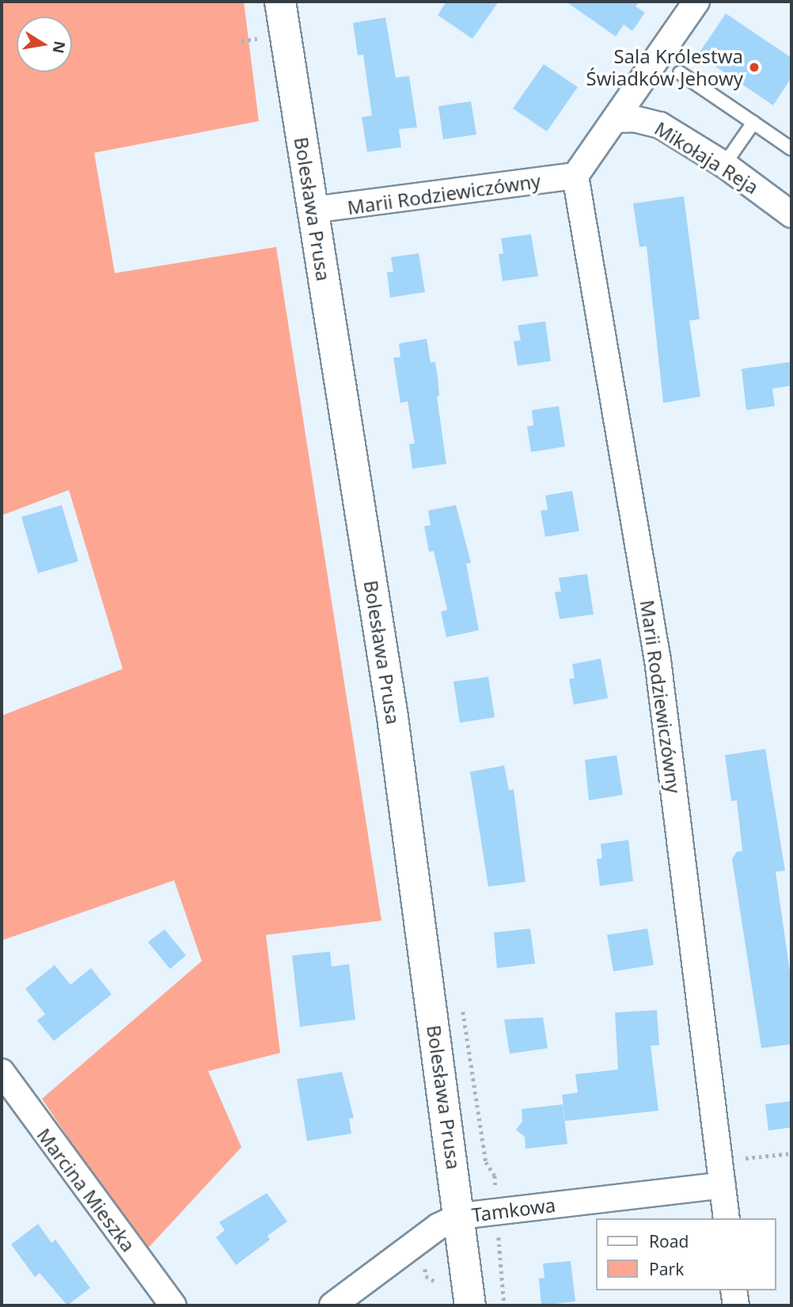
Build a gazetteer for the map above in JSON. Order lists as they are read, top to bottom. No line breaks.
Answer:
{"streets":{"street":["Mikołaja Reja","Marii Rodziewiczówny","Bolesława Prusa","Marcina Mieszka","Tamkowa"]},"crossings":[["Marii Rodziewiczówny","Bolesława Prusa"],["Marii Rodziewiczówny","Tamkowa"],["Bolesława Prusa","Tamkowa"]],"places":["Sala Królestwa Świadków Jehowy"],"legend":["Road","Park"],"north":"right"}
